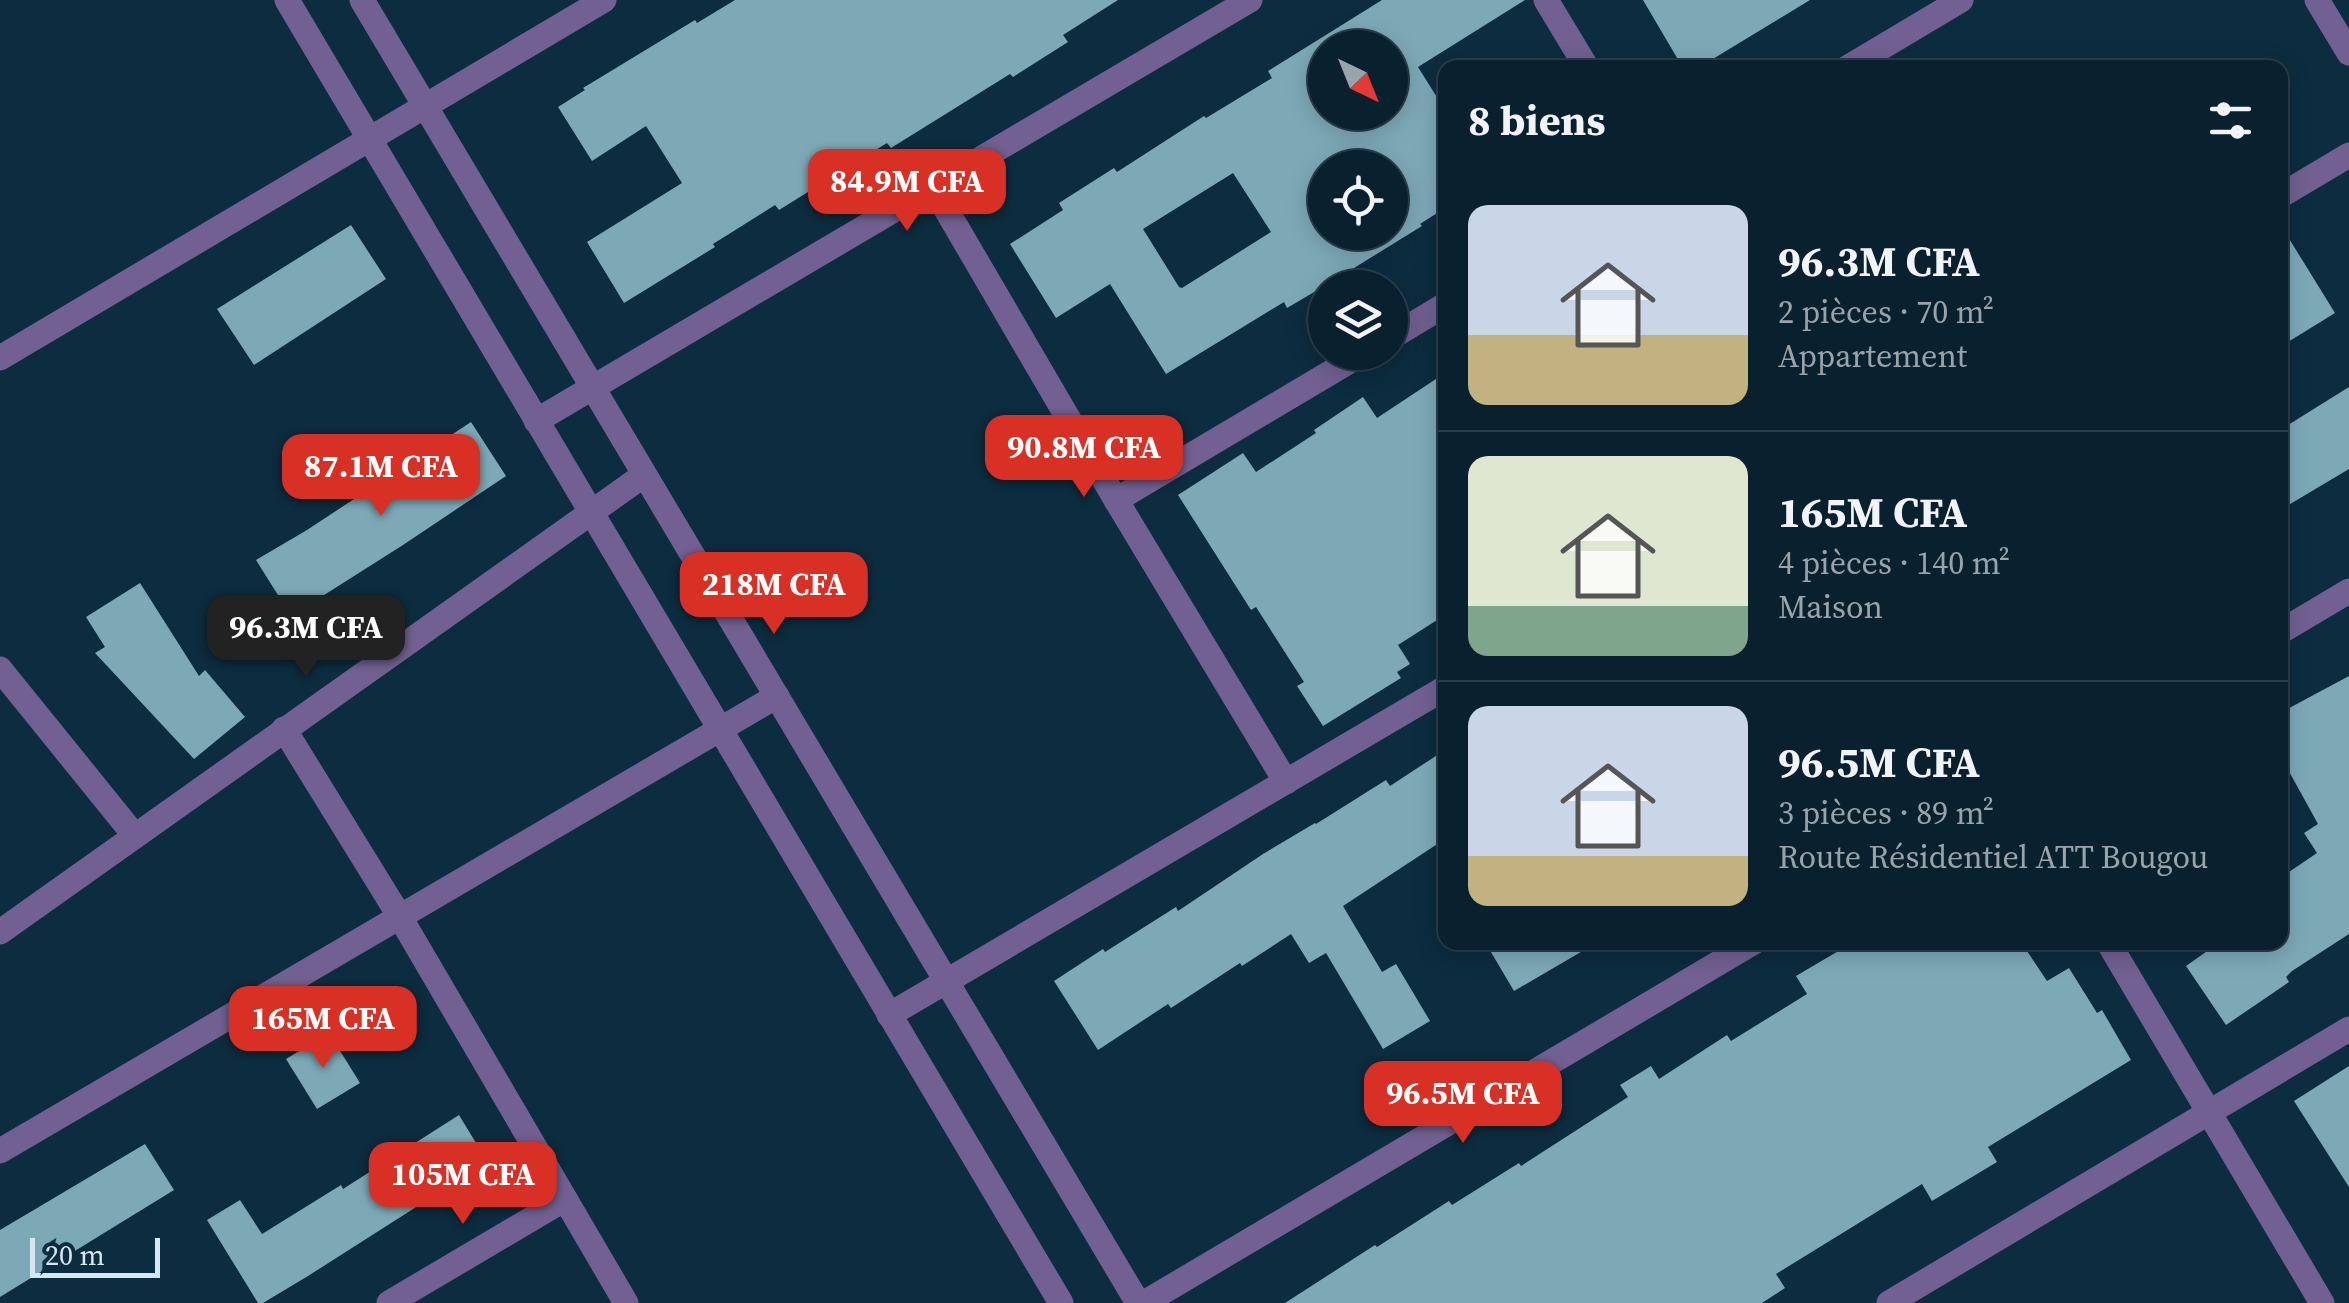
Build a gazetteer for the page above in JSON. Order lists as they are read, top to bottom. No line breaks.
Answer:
{"scale_bar":"20 m","north":"bottom right","page":{"heading":"8 biens","price":["84.9M CFA","90.8M CFA","87.1M CFA","218M CFA","96.3M CFA","165M CFA","96.5M CFA","105M CFA"],"list":[{"name":"96.3M CFA","note":"2 pièces · 70 m² · Appartement"},{"name":"165M CFA","note":"4 pièces · 140 m² · Maison"},{"name":"96.5M CFA","note":"3 pièces · 89 m² · Route Résidentiel ATT Bougou"}],"scale":"20 m"}}
